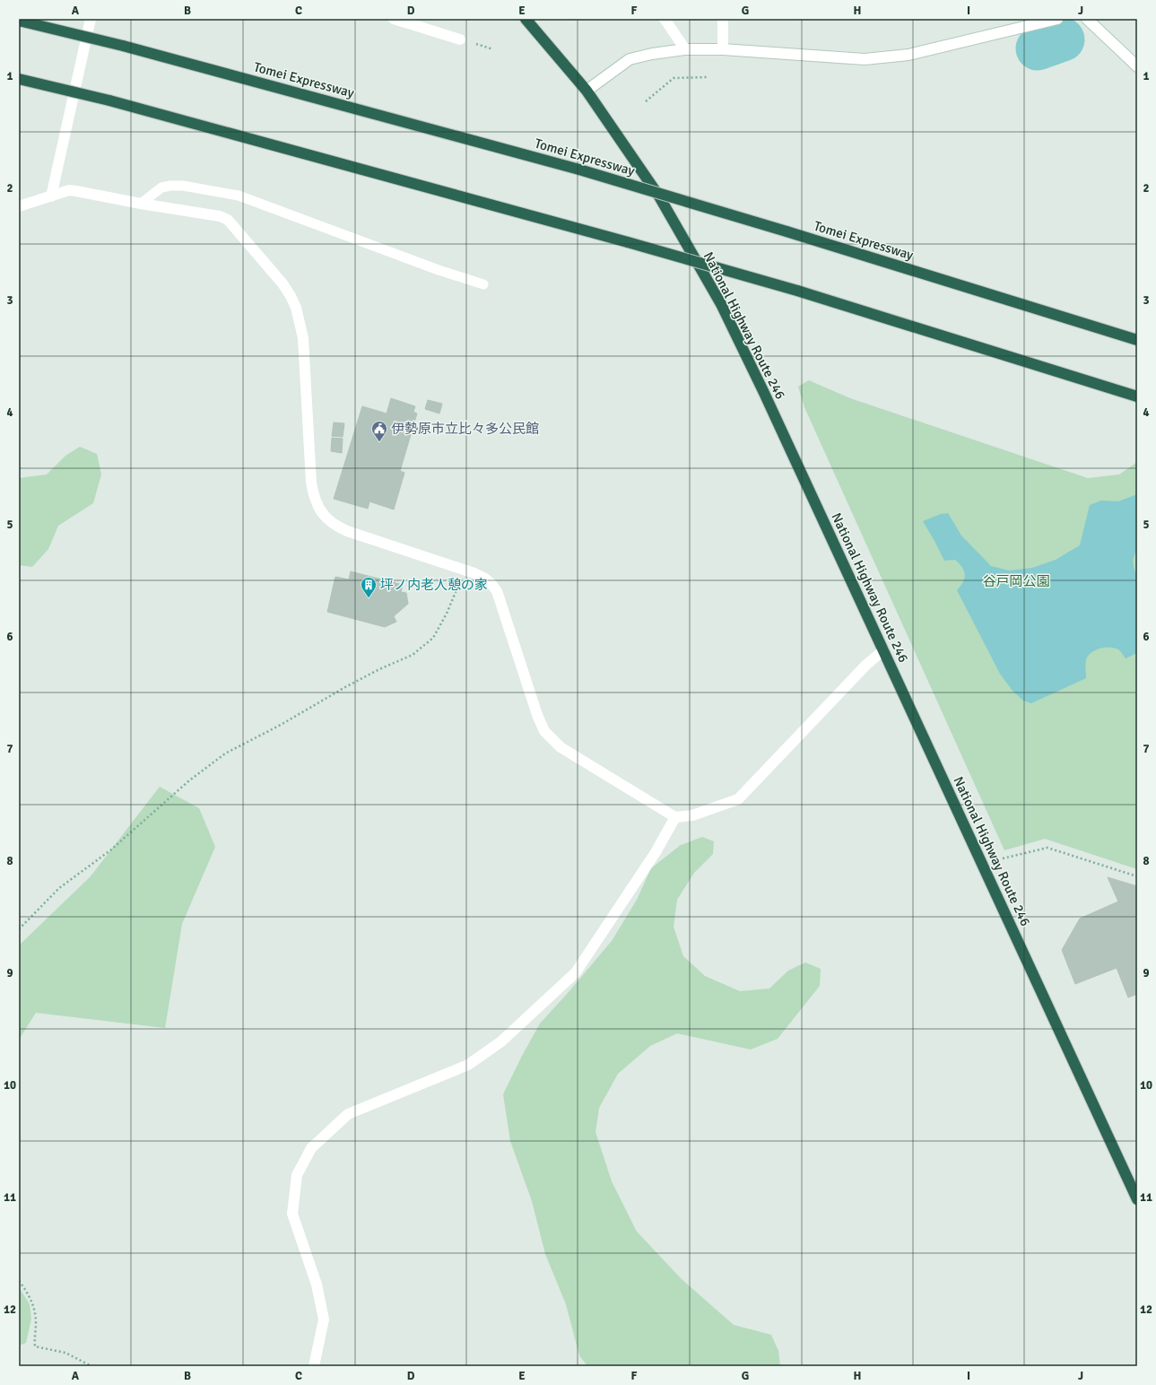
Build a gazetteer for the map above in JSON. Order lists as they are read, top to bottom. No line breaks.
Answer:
{"streets":{"highway":["Tomei Expressway","National Highway Route 246"]},"parks":["谷戸岡公園"],"places":{"public building":["伊勢原市立比々多公民館"],"building":["坪ノ内老人憩の家"]},"grid":{"columns":["A","B","C","D","E","F","G","H","I","J"],"rows":["1","2","3","4","5","6","7","8","9","10","11","12"]}}
